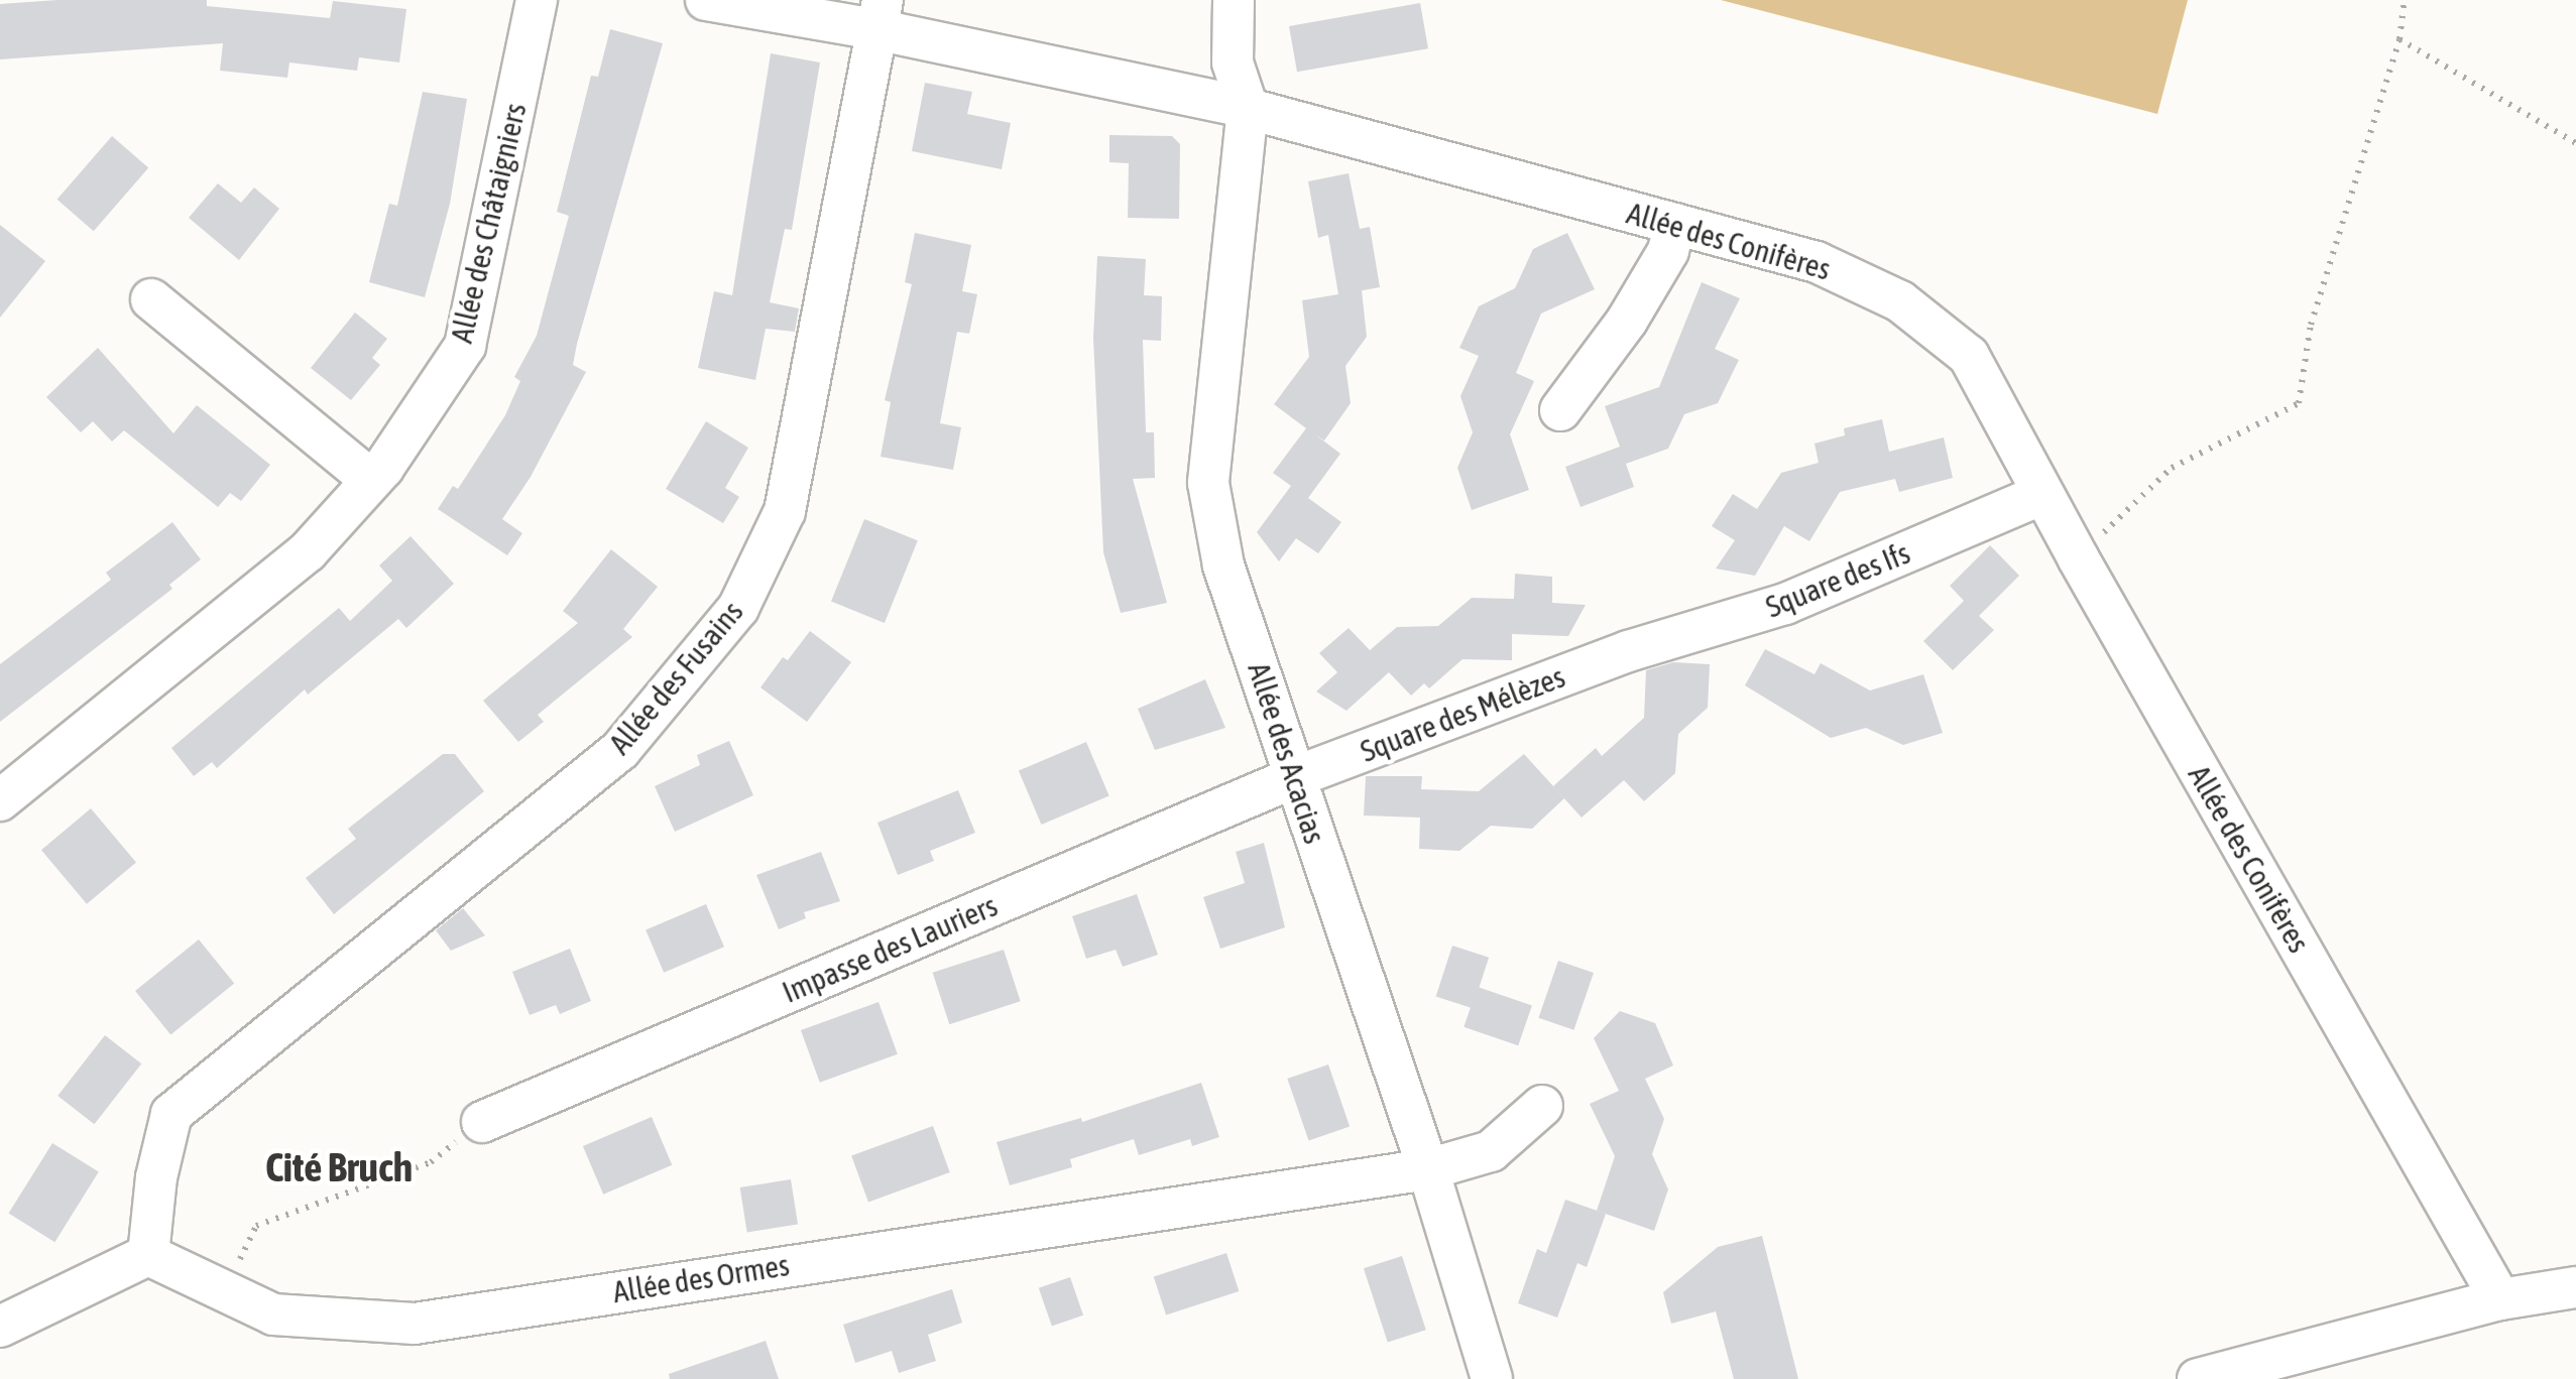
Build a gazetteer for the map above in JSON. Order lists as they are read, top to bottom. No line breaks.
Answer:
{"streets":{"street":["Allée des Châtaigniers","Allée des Conifères","Square des Ifs","Allée des Fusains","Square des Mélèzes","Allée des Acacias","Impasse des Lauriers","Allée des Ormes"]},"crossings":[["Allée des Conifères","Square des Ifs"],["Allée des Conifères","Allée des Fusains"],["Allée des Conifères","Allée des Acacias"],["Square des Ifs","Square des Mélèzes"],["Allée des Fusains","Allée des Ormes"],["Square des Mélèzes","Allée des Acacias"],["Square des Mélèzes","Impasse des Lauriers"],["Allée des Acacias","Impasse des Lauriers"],["Allée des Acacias","Allée des Ormes"]],"districts":["Cité Bruch"]}
